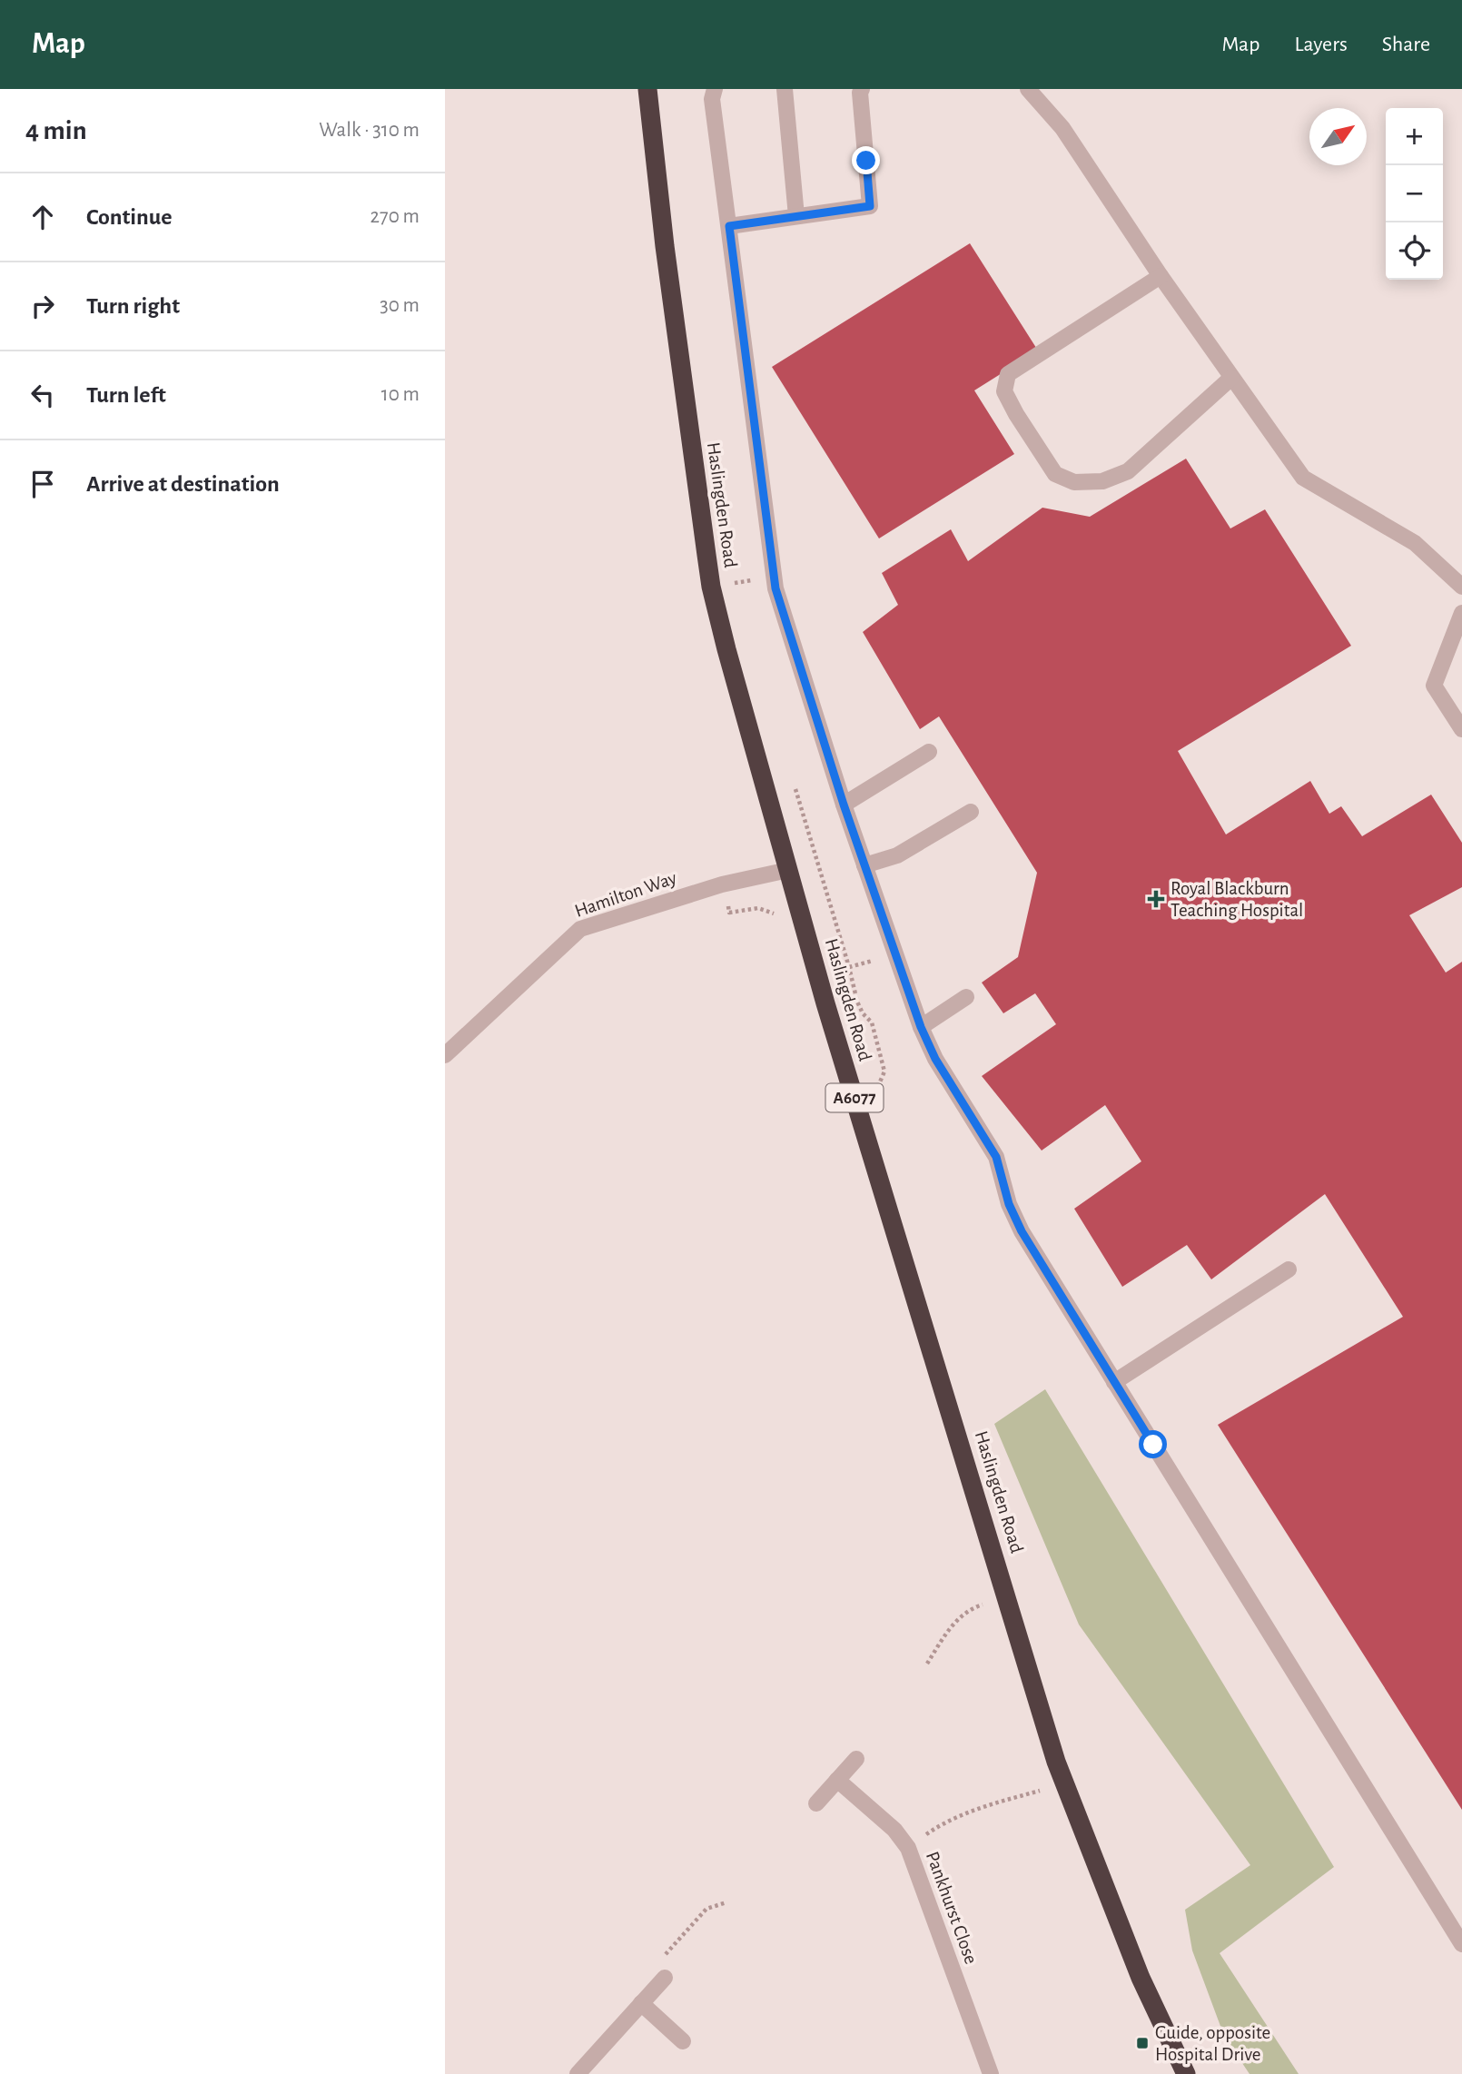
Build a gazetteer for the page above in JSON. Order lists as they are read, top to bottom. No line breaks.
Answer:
{"streets":{"highway":["Haslingden Road","A6077"],"street":["Hamilton Way","Pankhurst Close"]},"crossings":[["Haslingden Road","Hamilton Way"]],"places":{"health":["Royal Blackburn Teaching Hospital"],"transit":["Guide, opposite Hospital Drive"]},"north":"top right","page":{"header":"Map","nav":["Map","Layers","Share"],"heading":["4 min","Walk · 310 m"],"map_buttons":["+","−"],"list":[["Continue","270 m"],["Turn right","30 m"],["Turn left","10 m"],"Arrive at destination"]}}
